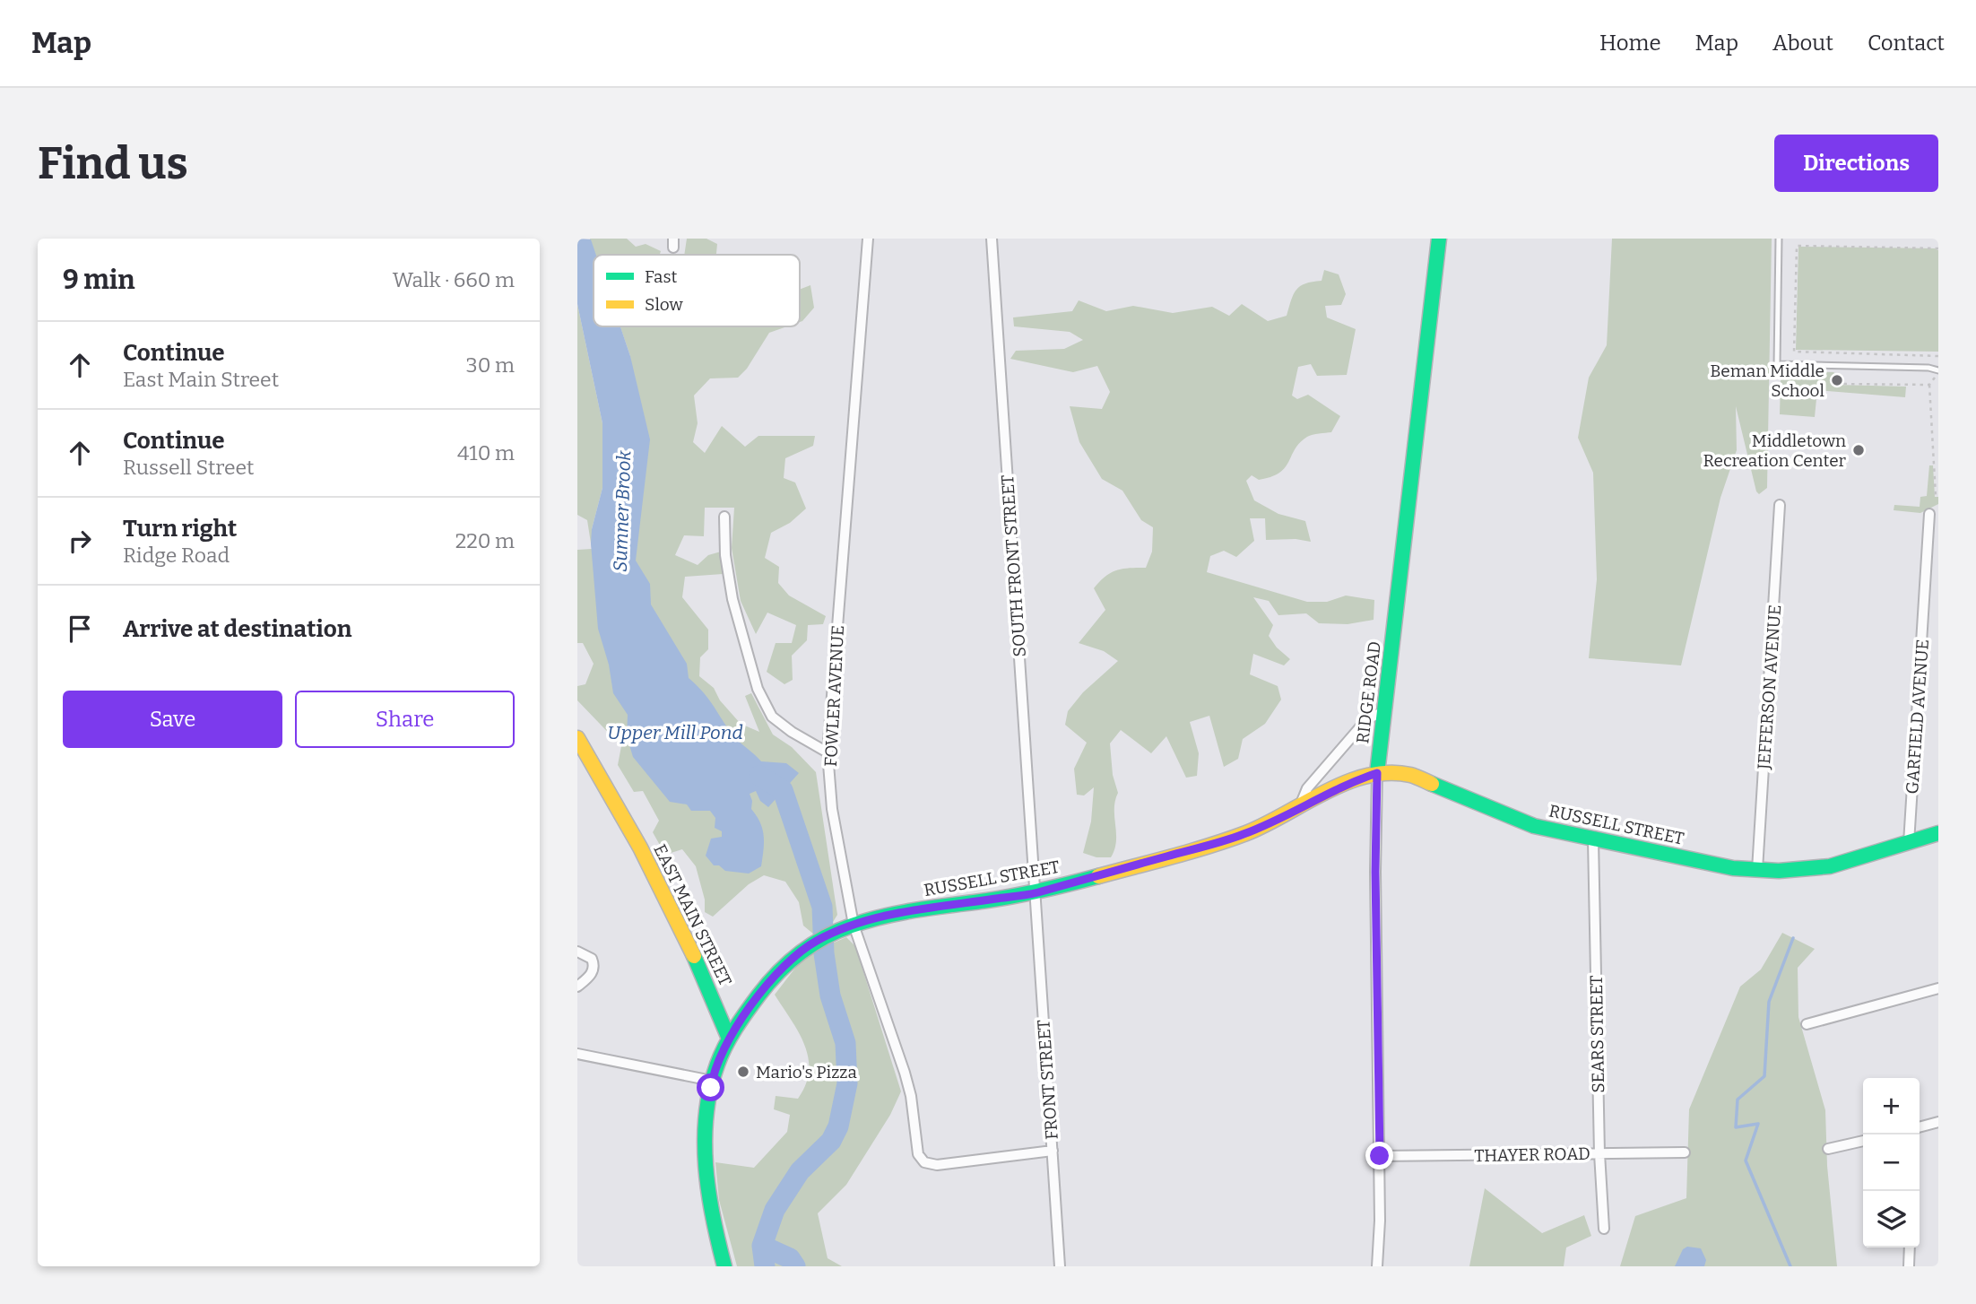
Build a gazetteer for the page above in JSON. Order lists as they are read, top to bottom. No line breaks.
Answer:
{"streets":{"main road":["RIDGE ROAD","RUSSELL STREET","EAST MAIN STREET"],"street":["SOUTH FRONT STREET","JEFFERSON AVENUE","FOWLER AVENUE","GARFIELD AVENUE","SEARS STREET","FRONT STREET","THAYER ROAD"]},"crossings":[["SOUTH FRONT STREET","RUSSELL STREET"],["SOUTH FRONT STREET","FRONT STREET"],["JEFFERSON AVENUE","RUSSELL STREET"],["RIDGE ROAD","RUSSELL STREET"],["RIDGE ROAD","THAYER ROAD"],["FOWLER AVENUE","RUSSELL STREET"],["FOWLER AVENUE","FRONT STREET"],["GARFIELD AVENUE","RUSSELL STREET"],["RUSSELL STREET","EAST MAIN STREET"],["RUSSELL STREET","SEARS STREET"],["RUSSELL STREET","FRONT STREET"],["SEARS STREET","THAYER ROAD"]],"water":["Sumner Brook","Upper Mill Pond"],"places":["Beman Middle School","Middletown Recreation Center","Mario's Pizza"],"legend":["Fast","Slow"],"page":{"header":"Map","nav":["Home","Map","About","Contact"],"buttons":["Directions",["Save","Share"]],"title":"Find us","heading":["9 min","Walk · 660 m"],"list":[["Continue","East Main Street","30 m"],["Continue","Russell Street","410 m"],["Turn right","Ridge Road","220 m"],"Arrive at destination"],"map_buttons":["+","−"]}}
